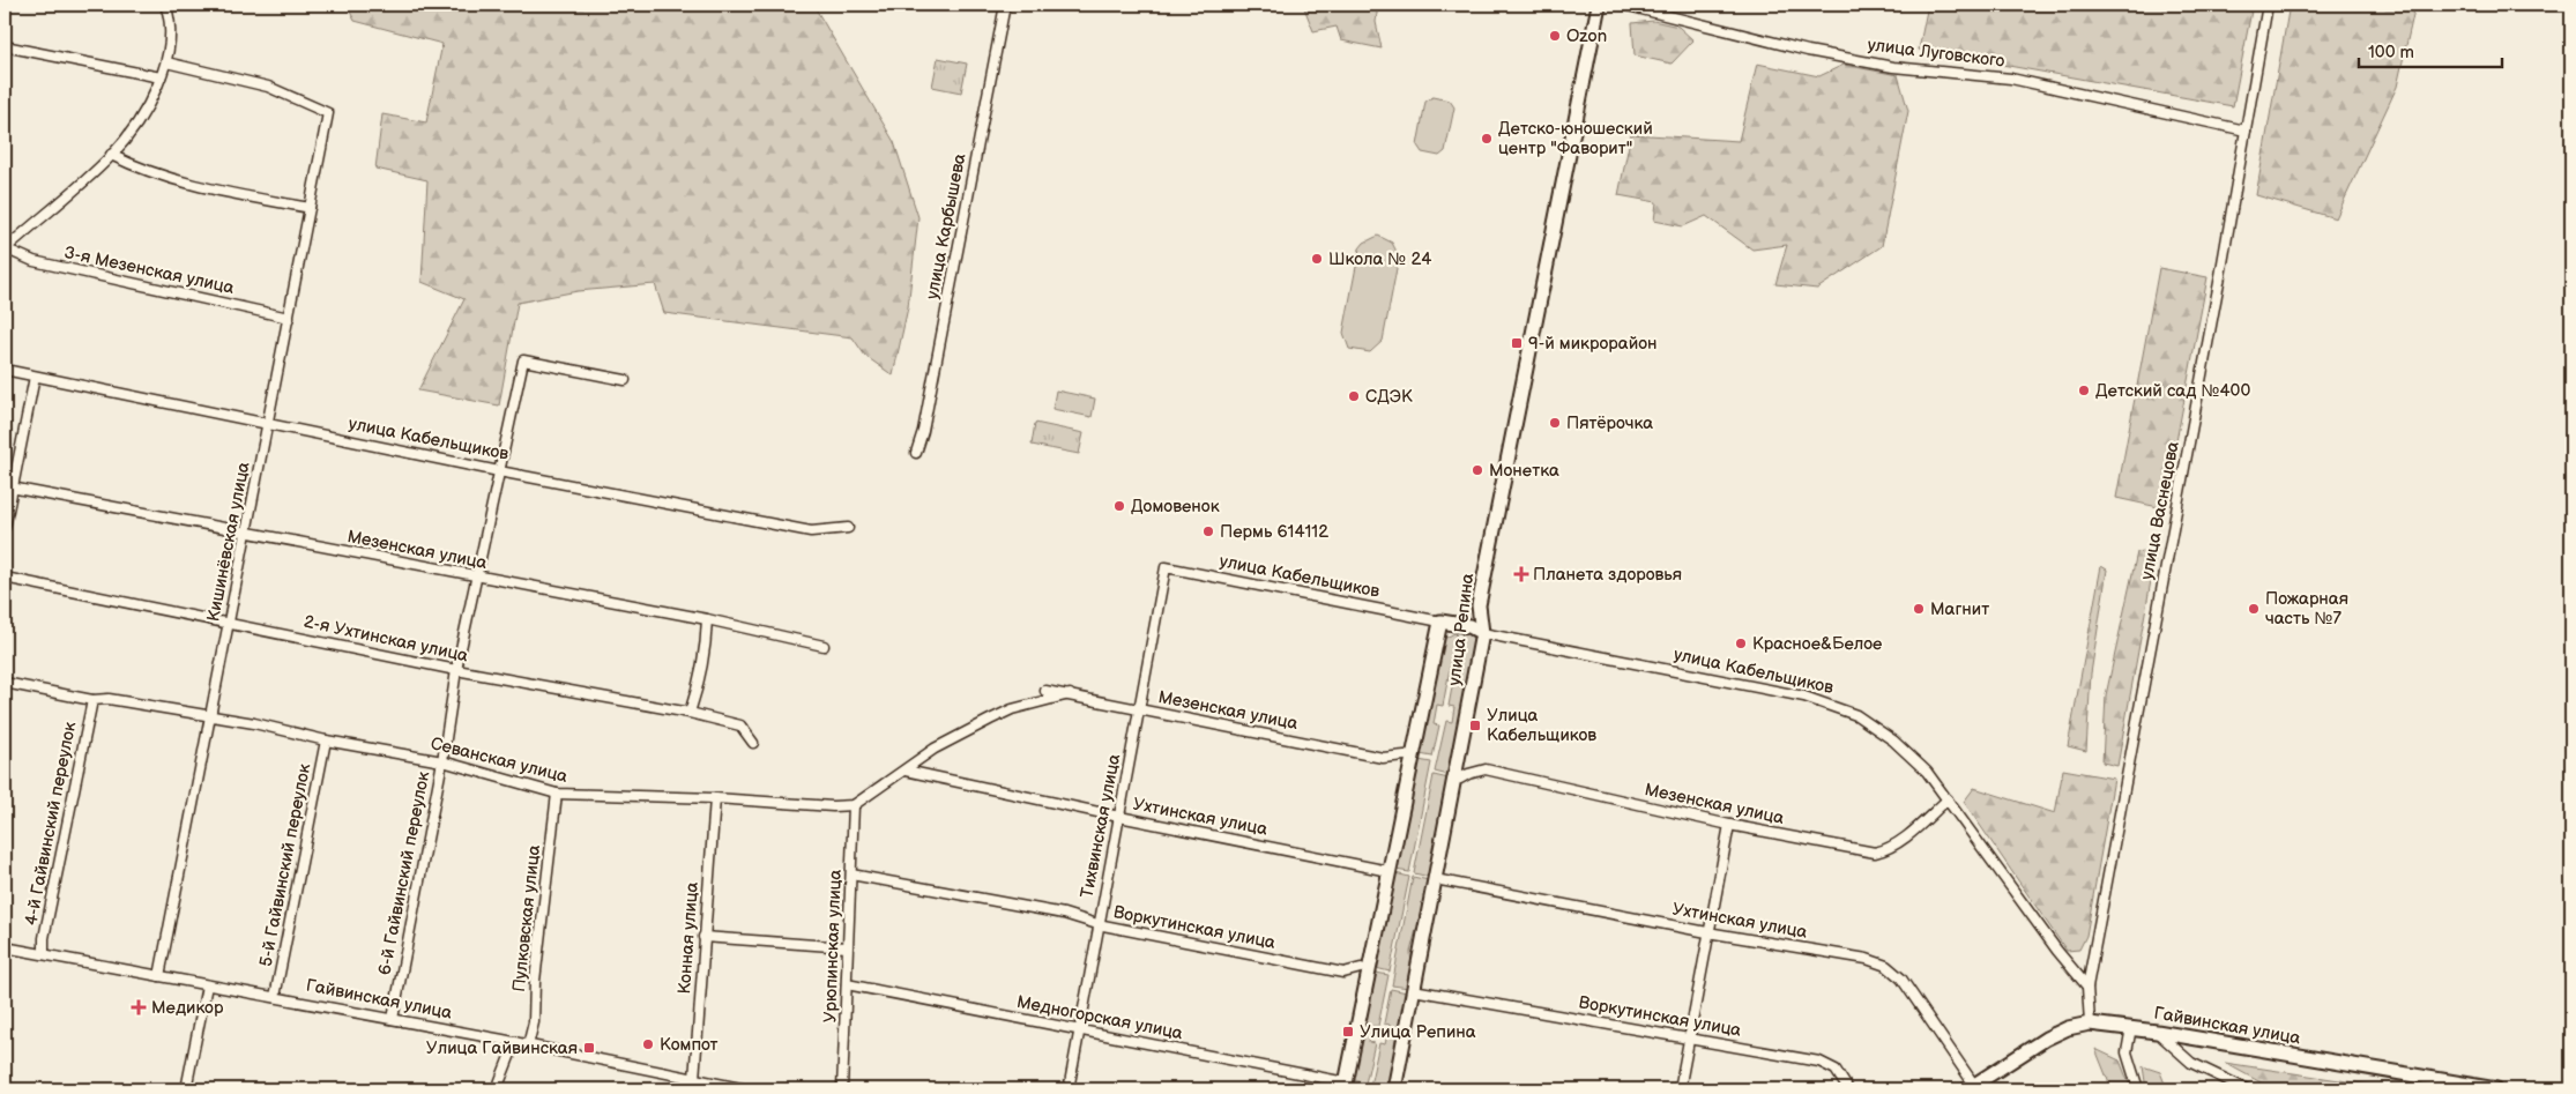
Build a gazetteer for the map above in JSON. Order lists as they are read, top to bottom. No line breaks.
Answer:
{"streets":{"street":["улица Луговского","улица Карбышева","3-я Мезенская улица","улица Кабельщиков","улица Васнецова","Кишинёвская улица","Мезенская улица","улица Репина","2-я Ухтинская улица","Севанская улица","Ухтинская улица","4-й Гайвинский переулок","Тихвинская улица","5-й Гайвинский переулок","6-й Гайвинский переулок","Пулковская улица","Воркутинская улица","Конная улица","Урюпинская улица","Гайвинская улица","Медногорская улица"]},"crossings":[["улица Луговского","улица Васнецова"],["3-я Мезенская улица","Кишинёвская улица"],["улица Кабельщиков","улица Васнецова"],["улица Кабельщиков","Кишинёвская улица"],["улица Кабельщиков","Мезенская улица"],["улица Кабельщиков","улица Репина"],["улица Кабельщиков","Тихвинская улица"],["улица Кабельщиков","6-й Гайвинский переулок"],["улица Васнецова","Гайвинская улица"],["Кишинёвская улица","Мезенская улица"],["Кишинёвская улица","2-я Ухтинская улица"],["Кишинёвская улица","Севанская улица"],["Кишинёвская улица","Гайвинская улица"],["Мезенская улица","Тихвинская улица"],["Мезенская улица","6-й Гайвинский переулок"],["улица Репина","Ухтинская улица"],["улица Репина","Медногорская улица"],["2-я Ухтинская улица","6-й Гайвинский переулок"],["Севанская улица","4-й Гайвинский переулок"],["Севанская улица","5-й Гайвинский переулок"],["Севанская улица","6-й Гайвинский переулок"],["Севанская улица","Пулковская улица"],["Севанская улица","Конная улица"],["Севанская улица","Урюпинская улица"],["Ухтинская улица","Тихвинская улица"],["Ухтинская улица","Гайвинская улица"],["4-й Гайвинский переулок","Гайвинская улица"],["Тихвинская улица","Воркутинская улица"],["Тихвинская улица","Медногорская улица"],["5-й Гайвинский переулок","Гайвинская улица"],["6-й Гайвинский переулок","Гайвинская улица"],["Пулковская улица","Гайвинская улица"],["Воркутинская улица","Урюпинская улица"],["Конная улица","Гайвинская улица"],["Урюпинская улица","Медногорская улица"]],"places":{"other":["Ozon","Детско-юношеский центр \"Фаворит\"","Школа № 24","Детский сад №400","СДЭК","Пятёрочка","Монетка","Домовенок","Пермь 614112","Магнит","Пожарная часть №7","Красное&Белое","Компот"],"transit":["9-й микрорайон","Улица Кабельщиков","Улица Репина","Улица Гайвинская"],"health":["Планета здоровья","Медикор"]},"scale_bar":"100 m"}
